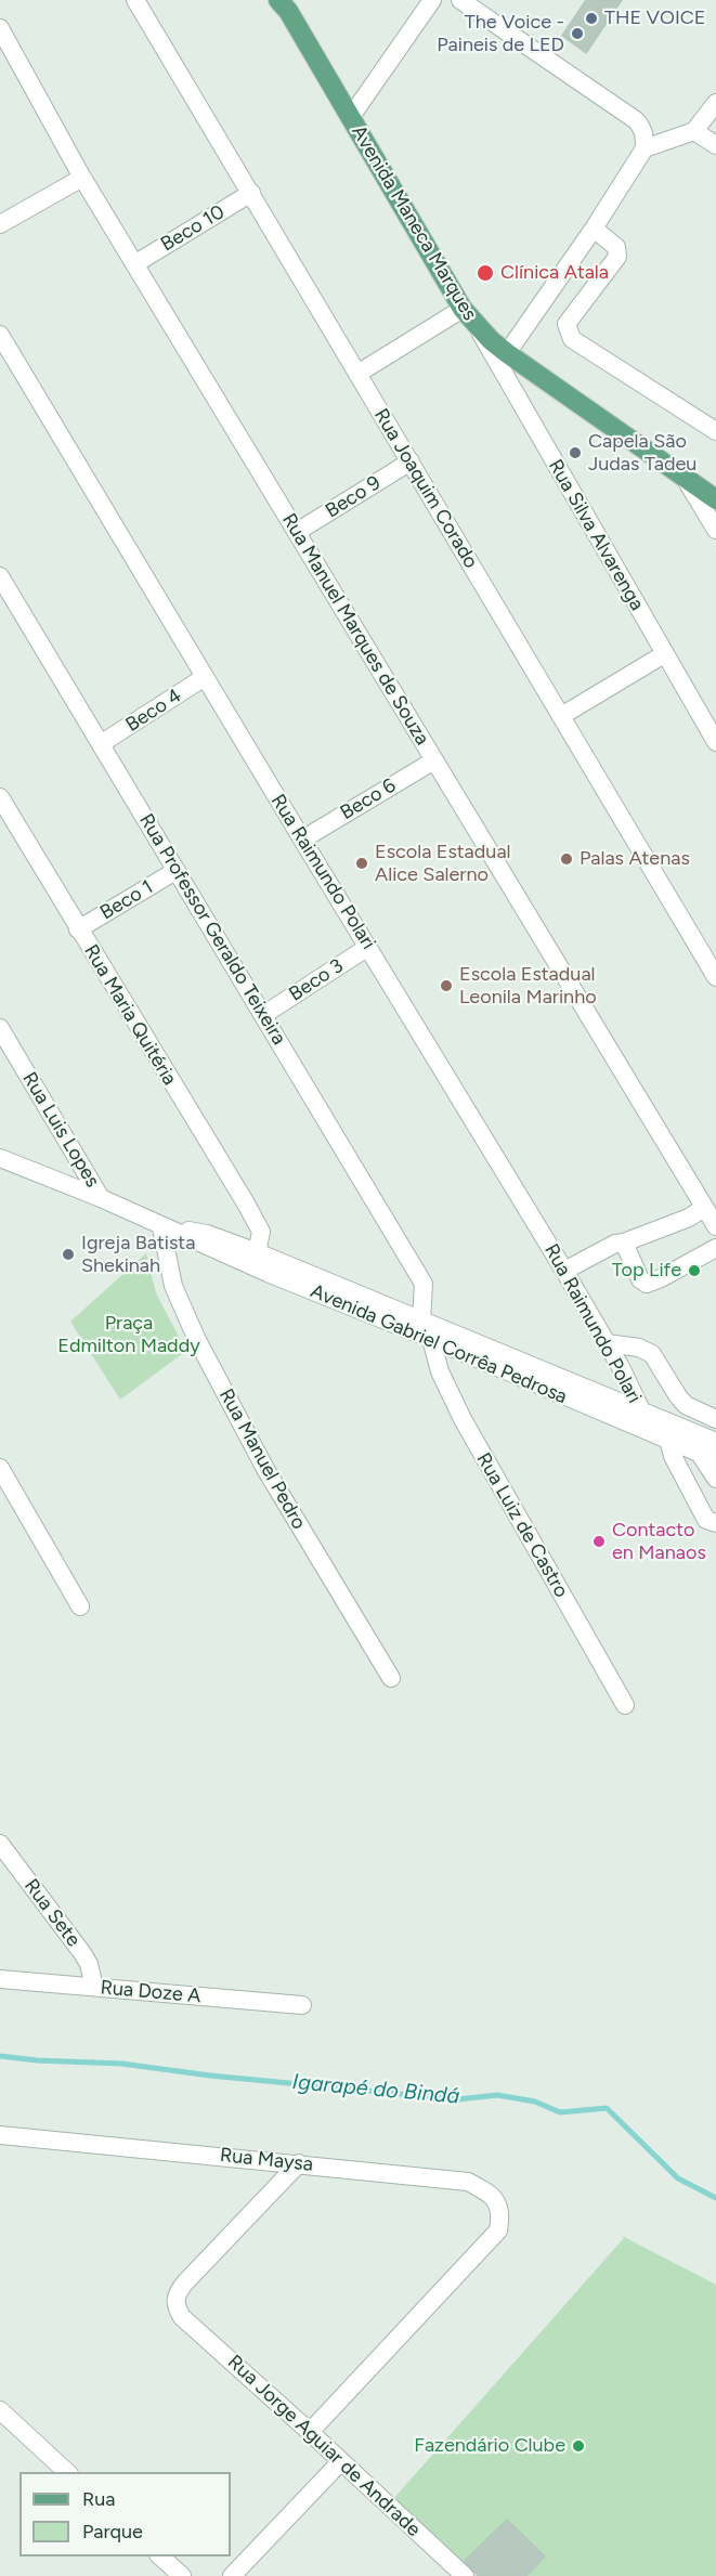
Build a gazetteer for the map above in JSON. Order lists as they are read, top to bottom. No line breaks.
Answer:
{"streets":{"main road":["Avenida Maneca Marques"],"street":["Beco 10","Rua Joaquim Corado","Beco 9","Rua Silva Alvarenga","Rua Manuel Marques de Souza","Beco 4","Beco 6","Rua Raimundo Polari","Beco 1","Rua Professor Geraldo Teixeira","Beco 3","Rua Maria Quitéria","Rua Luis Lopes","Avenida Gabriel Corrêa Pedrosa","Rua Manuel Pedro","Rua Luiz de Castro","Rua Sete","Rua Doze A","Rua Maysa","Rua Jorge Aguiar de Andrade"]},"crossings":[["Avenida Maneca Marques","Rua Silva Alvarenga"],["Beco 10","Rua Joaquim Corado"],["Beco 10","Rua Manuel Marques de Souza"],["Rua Joaquim Corado","Beco 9"],["Beco 9","Rua Manuel Marques de Souza"],["Rua Manuel Marques de Souza","Beco 6"],["Beco 4","Rua Raimundo Polari"],["Beco 4","Rua Professor Geraldo Teixeira"],["Beco 6","Rua Raimundo Polari"],["Rua Raimundo Polari","Beco 3"],["Rua Raimundo Polari","Avenida Gabriel Corrêa Pedrosa"],["Beco 1","Rua Professor Geraldo Teixeira"],["Beco 1","Rua Maria Quitéria"],["Rua Professor Geraldo Teixeira","Beco 3"],["Rua Professor Geraldo Teixeira","Avenida Gabriel Corrêa Pedrosa"],["Rua Maria Quitéria","Avenida Gabriel Corrêa Pedrosa"],["Rua Luis Lopes","Avenida Gabriel Corrêa Pedrosa"],["Avenida Gabriel Corrêa Pedrosa","Rua Manuel Pedro"],["Avenida Gabriel Corrêa Pedrosa","Rua Luiz de Castro"],["Rua Sete","Rua Doze A"],["Rua Maysa","Rua Jorge Aguiar de Andrade"]],"water":["Igarapé do Bindá"],"parks":["Praça Edmilton Maddy"],"places":["THE VOICE","The Voice - Paineis de LED","Clínica Atala","Capela São Judas Tadeu","Palas Atenas","Escola Estadual Alice Salerno","Escola Estadual Leonila Marinho","Igreja Batista Shekinah","Top Life","Contacto en Manaos","Fazendário Clube"],"legend":["Rua","Parque"]}
